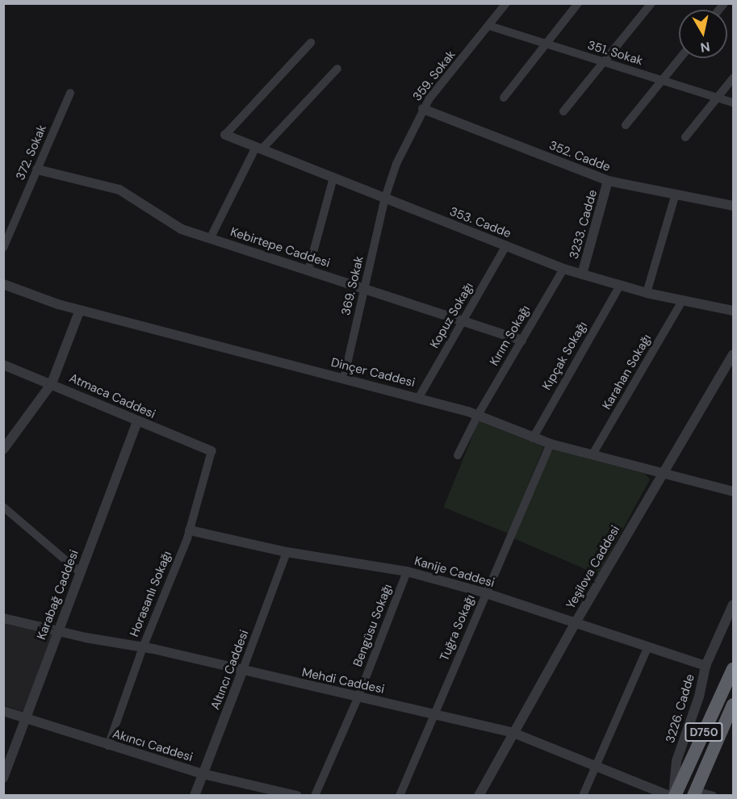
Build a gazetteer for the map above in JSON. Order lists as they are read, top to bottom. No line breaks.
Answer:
{"streets":{"highway":["D750"],"street":["351. Sokak","359. Sokak","372. Sokak","352. Cadde","353. Cadde","3233. Cadde","Kebirtepe Caddesi","369. Sokak","Kopuz Sokağı","Kırım Sokağı","Kıpçak Sokağı","Karahan Sokağı","Dinçer Caddesi","Atmaca Caddesi","Yeşilova Caddesi","Kanije Caddesi","Horasanlı Sokağı","Karabağ Caddesi","Bengüsu Sokağı","Tuğra Sokağı","Altıncı Caddesi","Mehdi Caddesi","3226. Cadde","Akıncı Caddesi"]},"crossings":[["351. Sokak","359. Sokak"],["359. Sokak","352. Cadde"],["359. Sokak","353. Cadde"],["359. Sokak","369. Sokak"],["372. Sokak","Kebirtepe Caddesi"],["352. Cadde","3233. Cadde"],["353. Cadde","3233. Cadde"],["353. Cadde","369. Sokak"],["353. Cadde","Kopuz Sokağı"],["353. Cadde","Kırım Sokağı"],["353. Cadde","Kıpçak Sokağı"],["353. Cadde","Karahan Sokağı"],["Kebirtepe Caddesi","369. Sokak"],["Kebirtepe Caddesi","Kopuz Sokağı"],["Kebirtepe Caddesi","Kırım Sokağı"],["369. Sokak","Dinçer Caddesi"],["Kopuz Sokağı","Dinçer Caddesi"],["Kırım Sokağı","Dinçer Caddesi"],["Kıpçak Sokağı","Dinçer Caddesi"],["Karahan Sokağı","Dinçer Caddesi"],["Dinçer Caddesi","Yeşilova Caddesi"],["Dinçer Caddesi","Tuğra Sokağı"],["Atmaca Caddesi","Horasanlı Sokağı"],["Atmaca Caddesi","Karabağ Caddesi"],["Yeşilova Caddesi","Kanije Caddesi"],["Yeşilova Caddesi","Mehdi Caddesi"],["Kanije Caddesi","Horasanlı Sokağı"],["Kanije Caddesi","Bengüsu Sokağı"],["Kanije Caddesi","Tuğra Sokağı"],["Kanije Caddesi","Altıncı Caddesi"],["Kanije Caddesi","3226. Cadde"],["Horasanlı Sokağı","Mehdi Caddesi"],["Horasanlı Sokağı","Akıncı Caddesi"],["Karabağ Caddesi","Mehdi Caddesi"],["Karabağ Caddesi","Akıncı Caddesi"],["Bengüsu Sokağı","Mehdi Caddesi"],["Tuğra Sokağı","Mehdi Caddesi"],["Altıncı Caddesi","Mehdi Caddesi"],["Altıncı Caddesi","Akıncı Caddesi"],["3226. Cadde","D750"]],"north":"bottom"}
